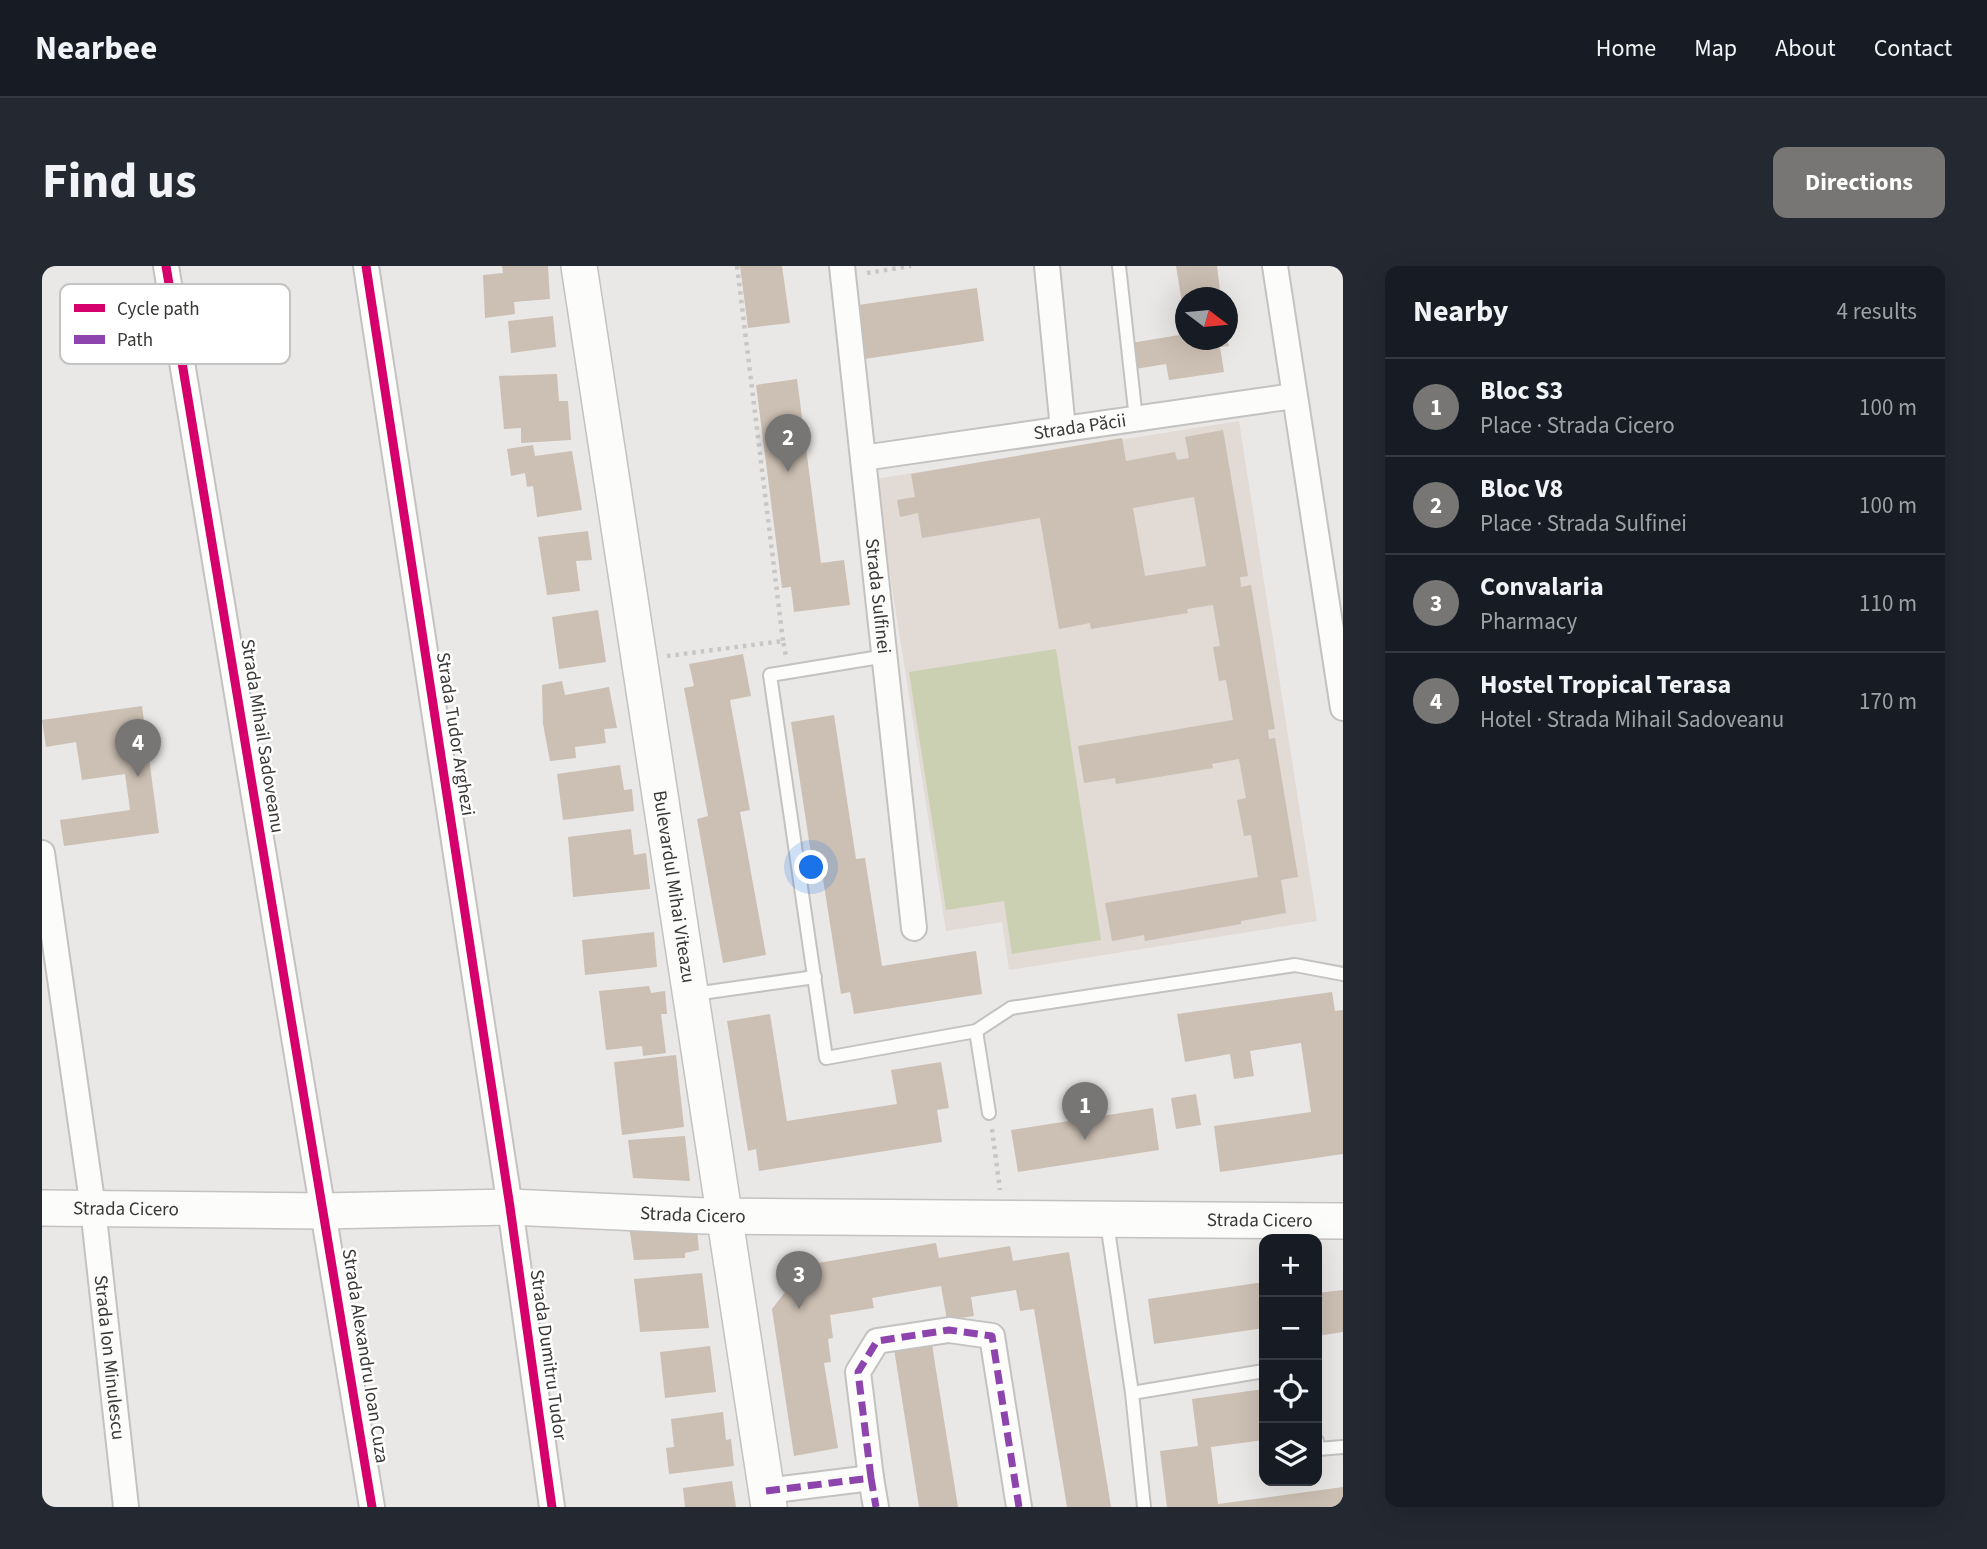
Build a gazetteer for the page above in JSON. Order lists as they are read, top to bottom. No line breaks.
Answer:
{"streets":{"main road":["Bulevardul Mihai Viteazu","Strada Cicero"],"street":["Strada Păcii","Strada Sulfinei","Strada Tudor Arghezi","Strada Mihail Sadoveanu","Strada Dumitru Tudor","Strada Alexandru Ioan Cuza","Strada Ion Minulescu"]},"crossings":[["Strada Păcii","Strada Sulfinei"],["Strada Tudor Arghezi","Strada Cicero"],["Strada Tudor Arghezi","Strada Dumitru Tudor"],["Strada Mihail Sadoveanu","Strada Cicero"],["Strada Mihail Sadoveanu","Strada Alexandru Ioan Cuza"],["Bulevardul Mihai Viteazu","Strada Cicero"],["Strada Cicero","Strada Dumitru Tudor"],["Strada Cicero","Strada Alexandru Ioan Cuza"],["Strada Cicero","Strada Ion Minulescu"]],"legend":["Cycle path","Path"],"north":"right","page":{"header":"Nearbee","nav":["Home","Map","About","Contact"],"title":"Find us","buttons":"Directions","heading":["Nearby","4 results"],"list":[{"mark":"1","name":"Bloc S3","note":"Place · Strada Cicero","value":"100 m"},{"mark":"2","name":"Bloc V8","note":"Place · Strada Sulfinei","value":"100 m"},{"mark":"3","name":"Convalaria","note":"Pharmacy","value":"110 m"},{"mark":"4","name":"Hostel Tropical Terasa","note":"Hotel · Strada Mihail Sadoveanu","value":"170 m"}],"pins":["2","4","1","3"],"map_buttons":["+","−"]}}
